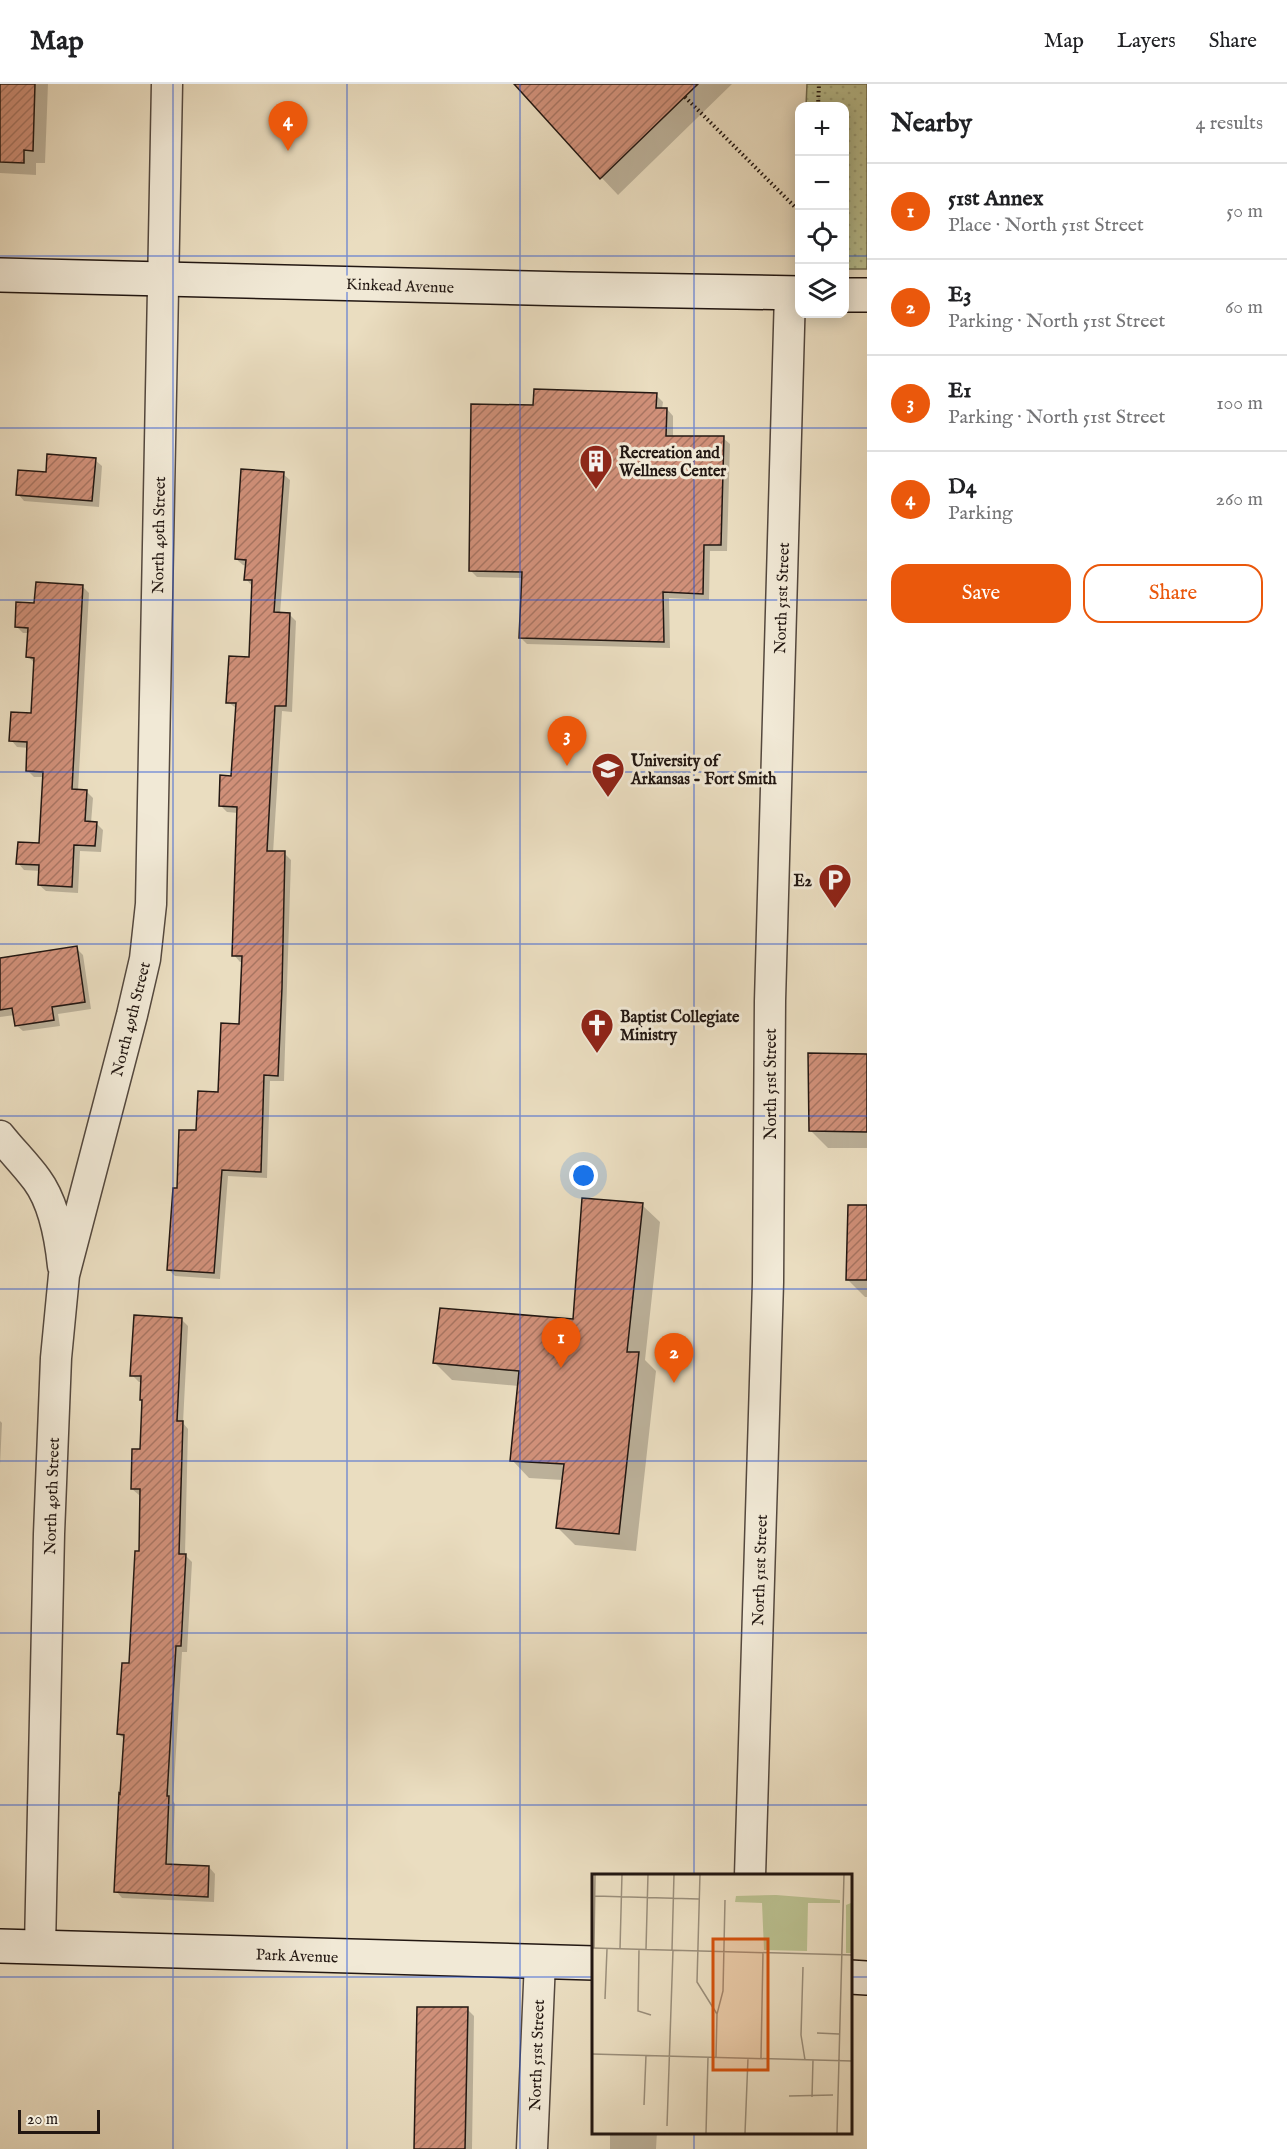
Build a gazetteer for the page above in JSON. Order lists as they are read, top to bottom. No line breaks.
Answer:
{"streets":{"street":["Kinkead Avenue","North 49th Street","North 51st Street","Park Avenue"]},"crossings":[["Kinkead Avenue","North 49th Street"],["Kinkead Avenue","North 51st Street"],["North 49th Street","Park Avenue"],["North 51st Street","Park Avenue"]],"places":{"building":["Recreation and Wellness Center"],"school or university":["University of Arkansas - Fort Smith"],"parking":["E2"],"church":["Baptist Collegiate Ministry"]},"scale_bar":"20 m","page":{"header":"Map","nav":["Map","Layers","Share"],"heading":["Nearby","4 results"],"pins":["4","3","1","2"],"map_buttons":["+","−"],"list":[{"mark":"1","name":"51st Annex","note":"Place · North 51st Street","value":"50 m"},{"mark":"2","name":"E3","note":"Parking · North 51st Street","value":"60 m"},{"mark":"3","name":"E1","note":"Parking · North 51st Street","value":"100 m"},{"mark":"4","name":"D4","note":"Parking","value":"260 m"}],"buttons":["Save","Share"],"scale":"20 m"}}
